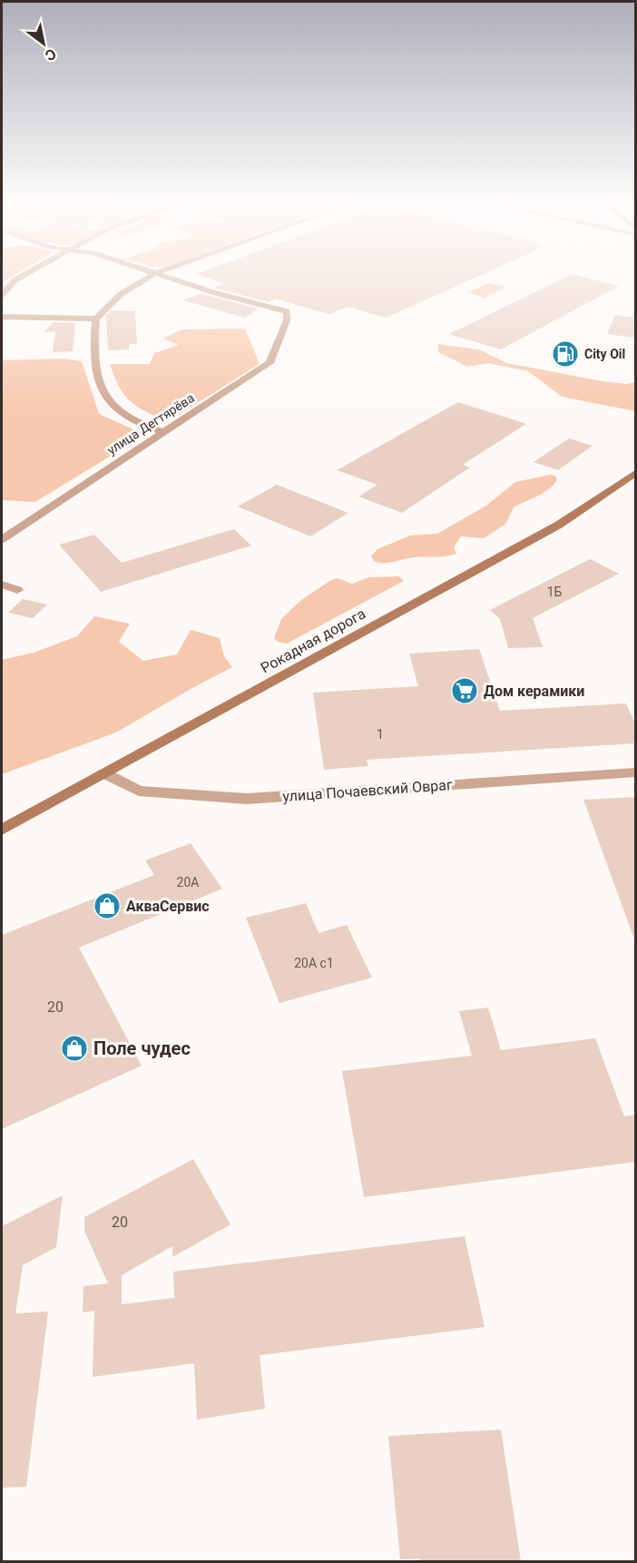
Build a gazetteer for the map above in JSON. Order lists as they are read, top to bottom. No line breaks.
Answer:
{"streets":{"main road":["Рокадная дорога"],"street":["улица Дегтярёва","улица Почаевский Овраг"]},"crossings":[["Рокадная дорога","улица Почаевский Овраг"]],"places":{"fuel station":["City Oil"],"supermarket":["Дом керамики"],"shop":["АкваСервис","Поле чудес"]},"house_numbers":["1Б","1","20А","20А с1","20","20"],"north":"bottom right"}
